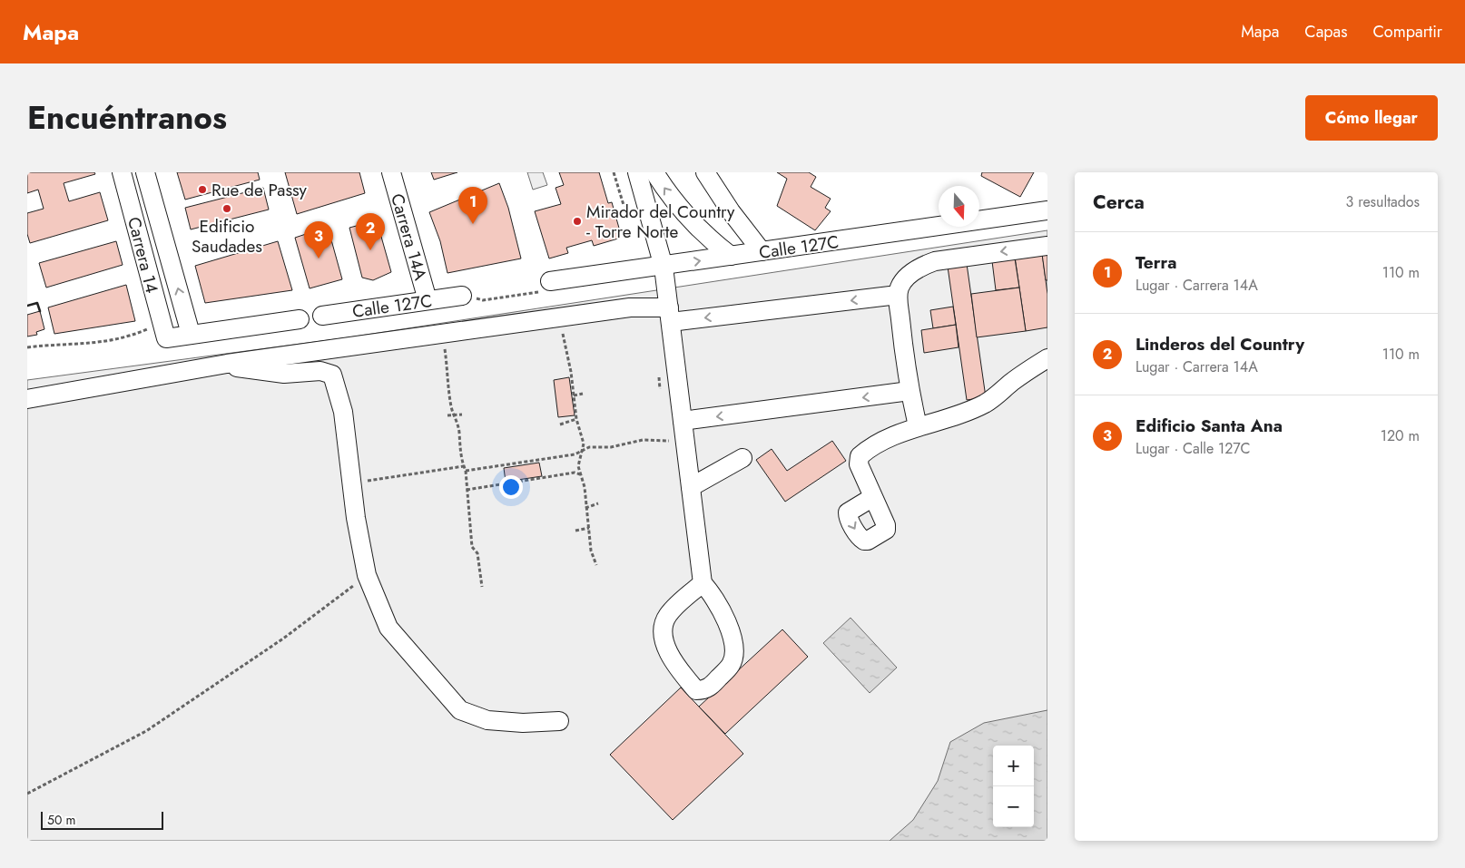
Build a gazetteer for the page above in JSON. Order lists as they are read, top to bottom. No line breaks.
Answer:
{"streets":{"street":["Carrera 14A","Calle 127C","Carrera 14"]},"crossings":[["Carrera 14A","Calle 127C"]],"places":["Rue de Passy","Edificio Saudades","Mirador del Country - Torre Norte"],"scale_bar":"50 m","north":"bottom","page":{"header":"Mapa","nav":["Mapa","Capas","Compartir"],"title":"Encuéntranos","buttons":"Cómo llegar","heading":["Cerca","3 resultados"],"pins":["1","2","3"],"list":[{"mark":"1","name":"Terra","note":"Lugar · Carrera 14A","value":"110 m"},{"mark":"2","name":"Linderos del Country","note":"Lugar · Carrera 14A","value":"110 m"},{"mark":"3","name":"Edificio Santa Ana","note":"Lugar · Calle 127C","value":"120 m"}],"map_buttons":["+","−"],"scale":"50 m"}}
